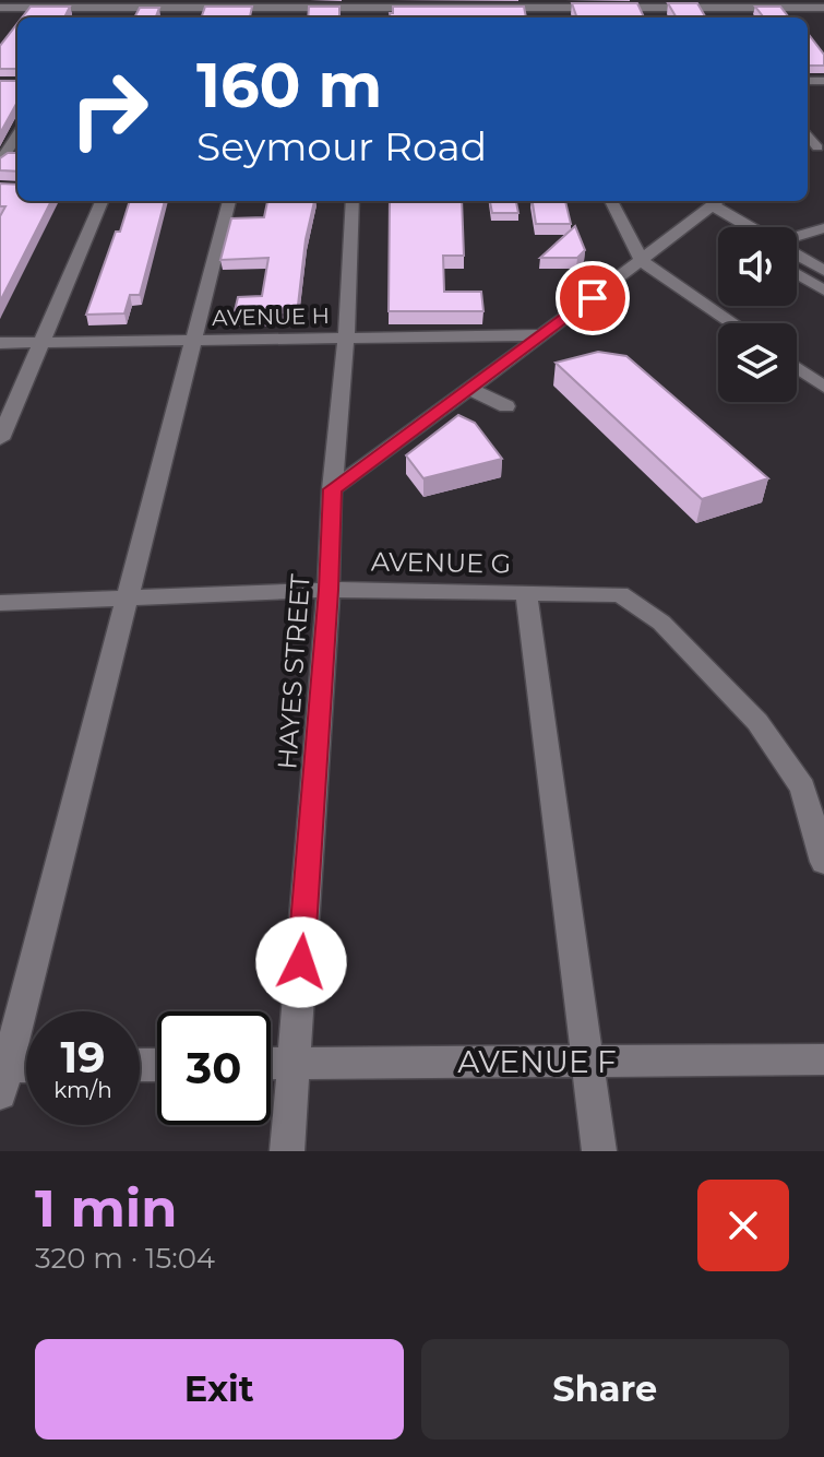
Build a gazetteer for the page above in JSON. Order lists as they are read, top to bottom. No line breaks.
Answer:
{"streets":{"street":["AVENUE H","AVENUE G","HAYES STREET","AVENUE F"]},"crossings":[["AVENUE H","HAYES STREET"],["AVENUE G","HAYES STREET"],["HAYES STREET","AVENUE F"]],"page":{"turn":["160 m","Seymour Road"],"speed":"19 km/h","limit":"30","heading":["1 min","320 m · 15:04"],"buttons":["Exit","Share"]}}
